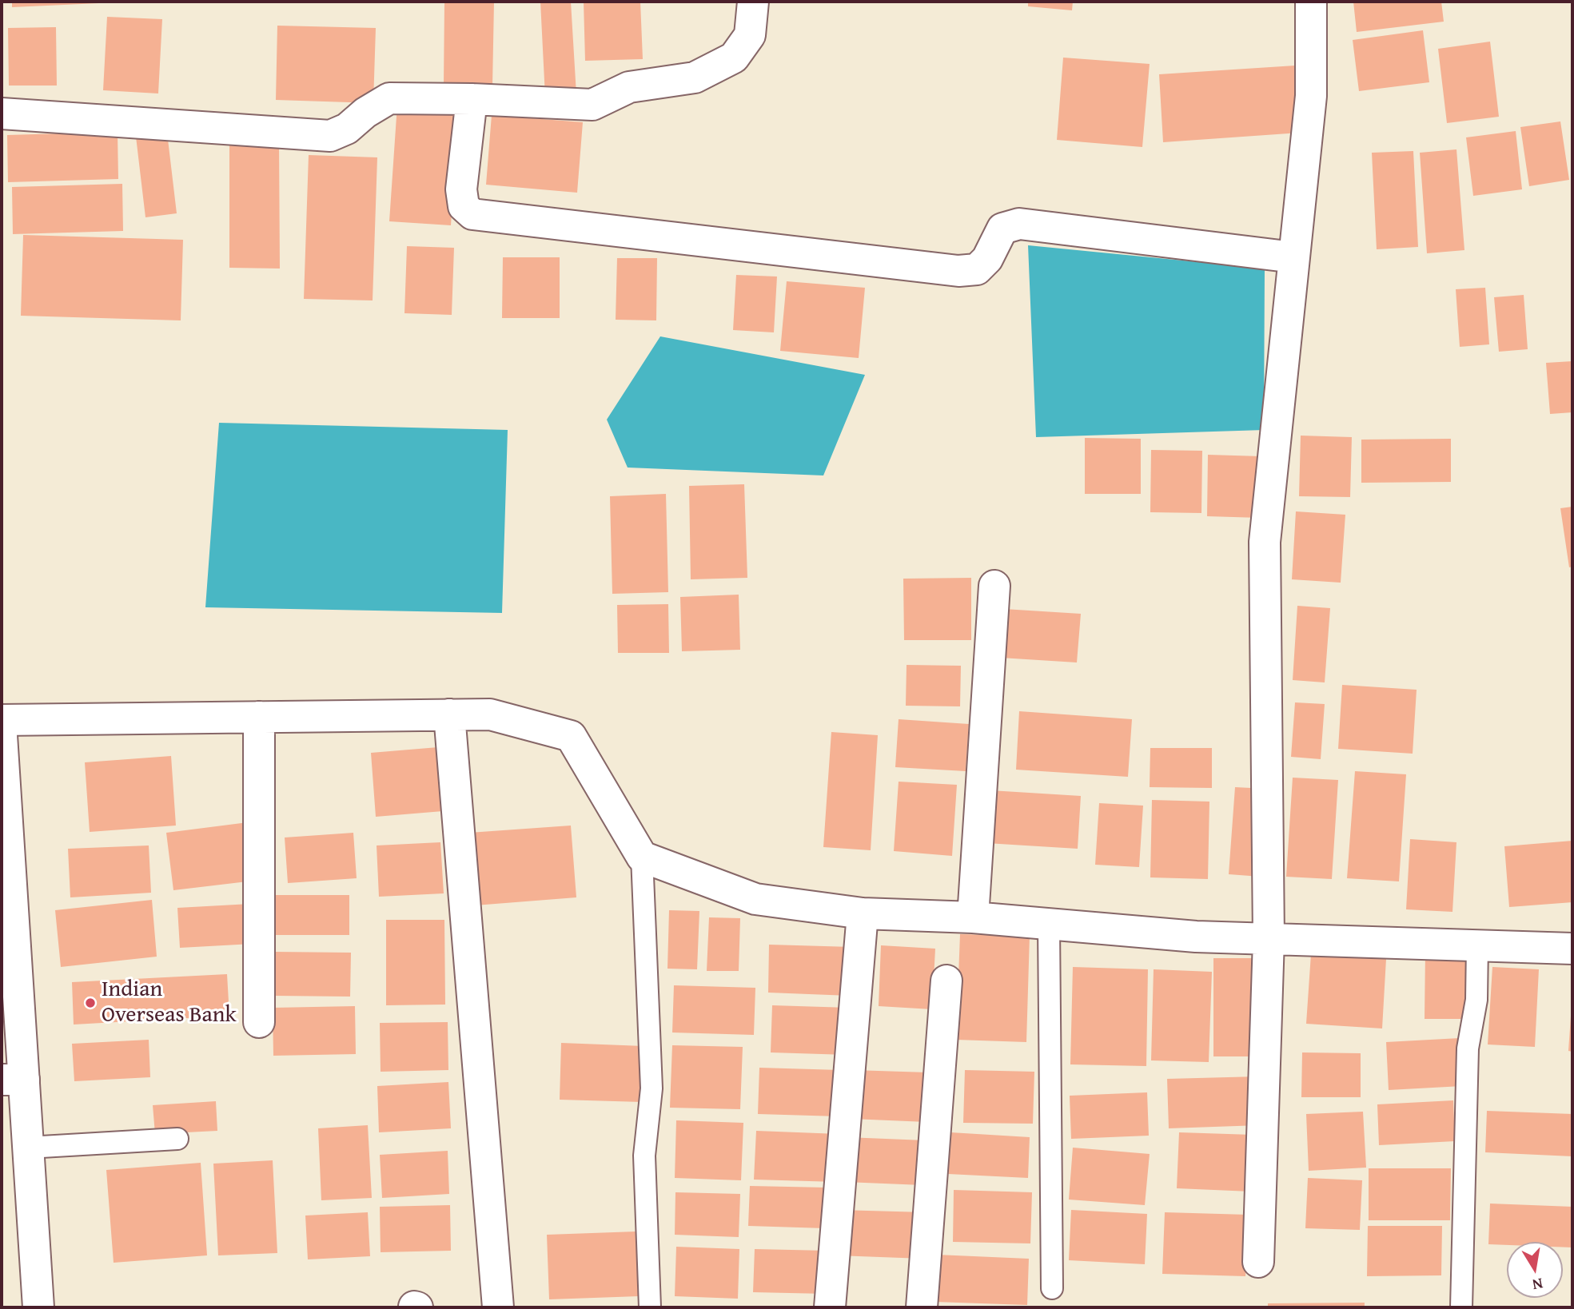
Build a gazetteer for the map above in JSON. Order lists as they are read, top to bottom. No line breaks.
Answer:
{"places":["Indian Overseas Bank"],"north":"bottom"}
